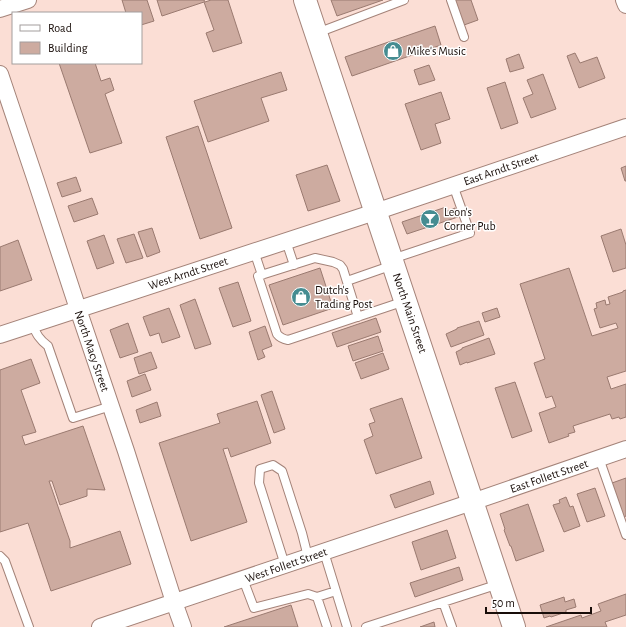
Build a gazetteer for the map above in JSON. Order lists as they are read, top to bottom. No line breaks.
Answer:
{"streets":{"main road":["North Main Street"],"street":["East Arndt Street","West Arndt Street","North Macy Street","East Follett Street","West Follett Street"]},"crossings":[["East Arndt Street","West Arndt Street"],["East Arndt Street","North Main Street"],["West Arndt Street","North Main Street"],["West Arndt Street","North Macy Street"],["North Main Street","East Follett Street"],["North Main Street","West Follett Street"],["North Macy Street","West Follett Street"],["East Follett Street","West Follett Street"]],"places":{"shop":["Mike's Music","Dutch's Trading Post"],"bar":["Leon's Corner Pub"]},"legend":["Road","Building"],"scale_bar":"50 m"}
